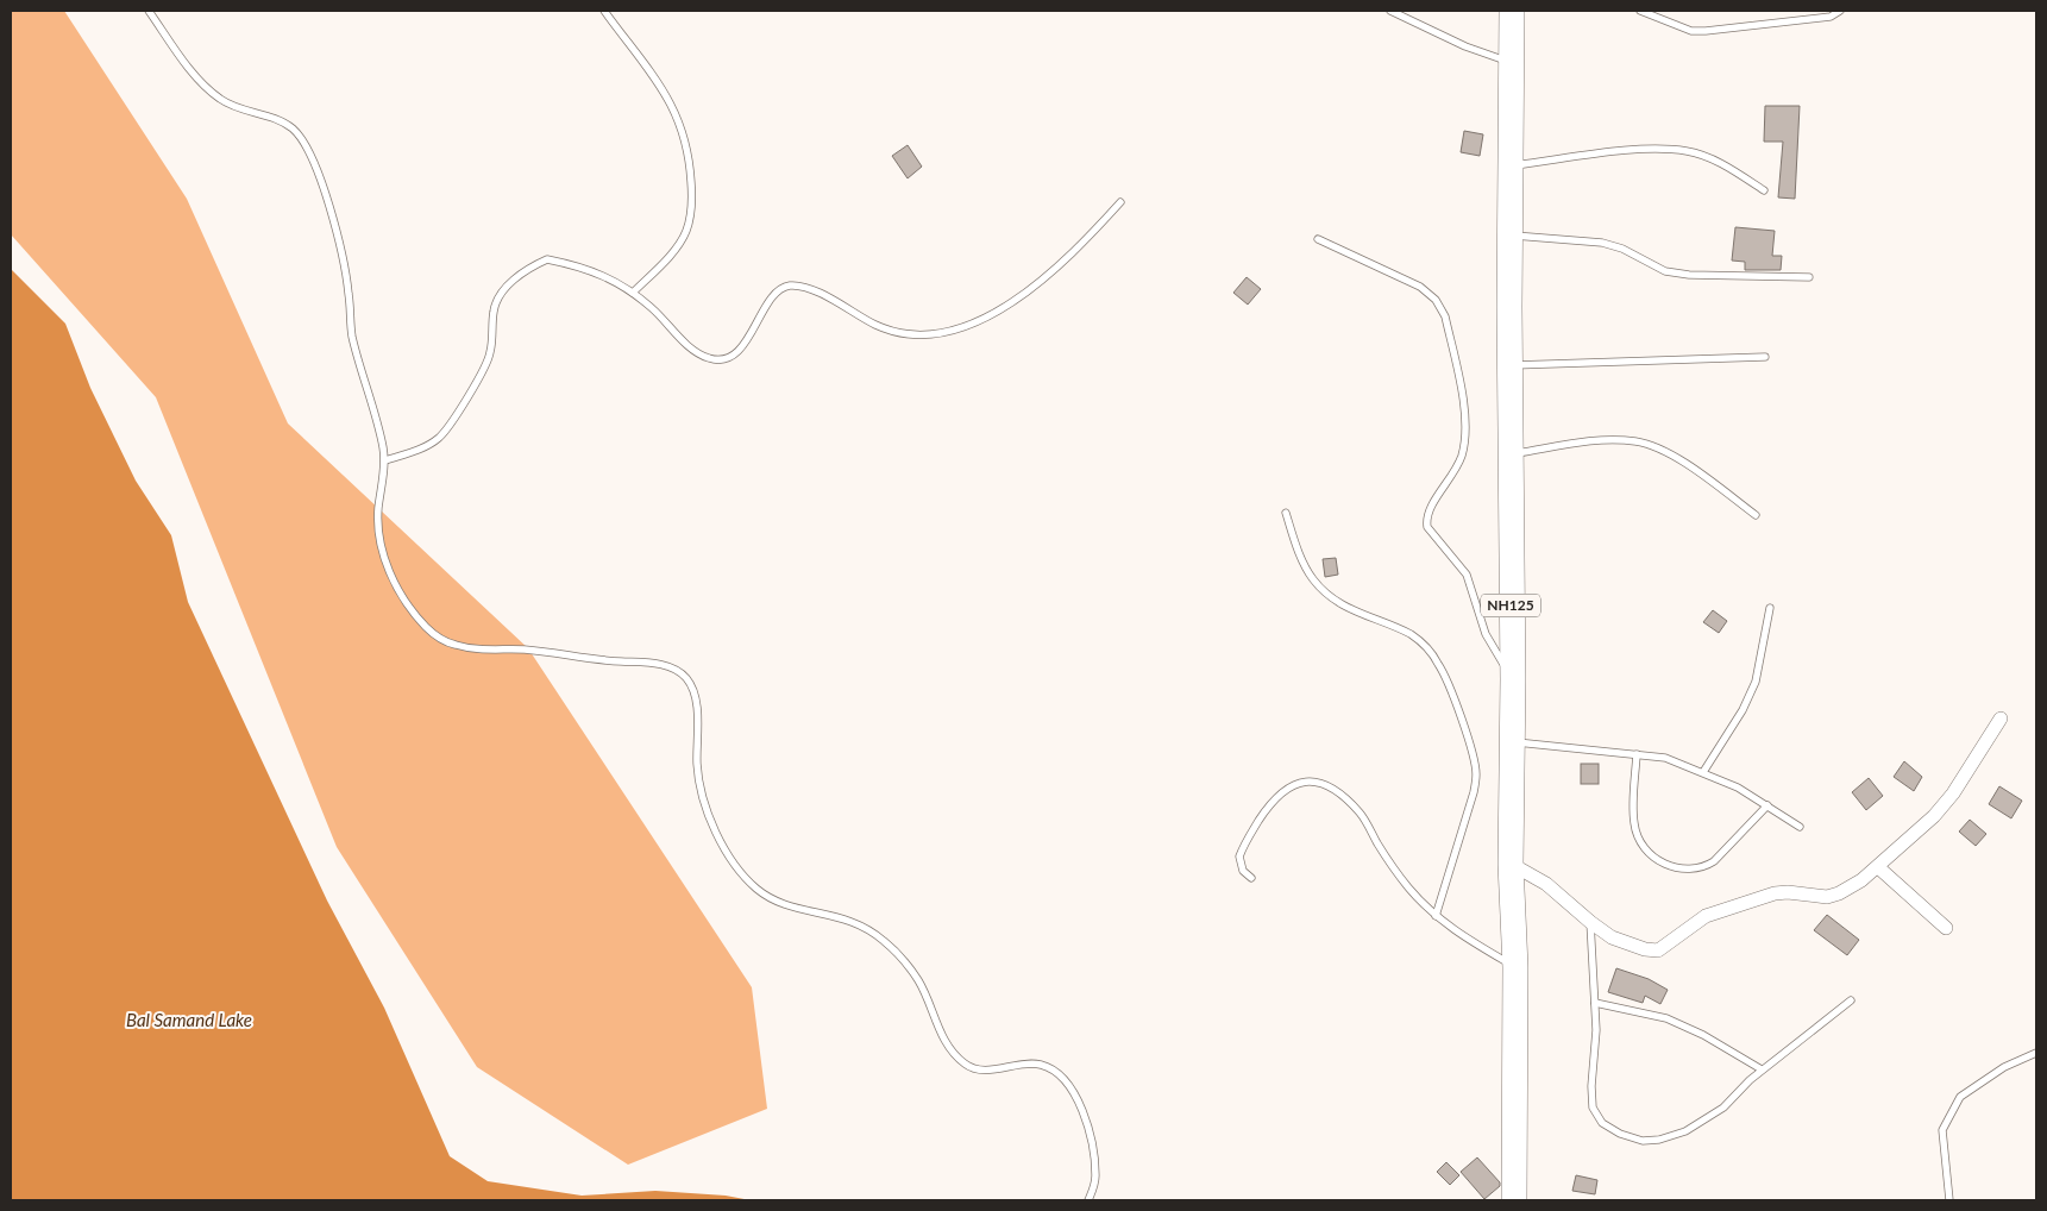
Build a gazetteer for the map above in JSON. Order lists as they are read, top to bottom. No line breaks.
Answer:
{"streets":{"highway":["NH125"]},"water":["Bal Samand Lake"]}
